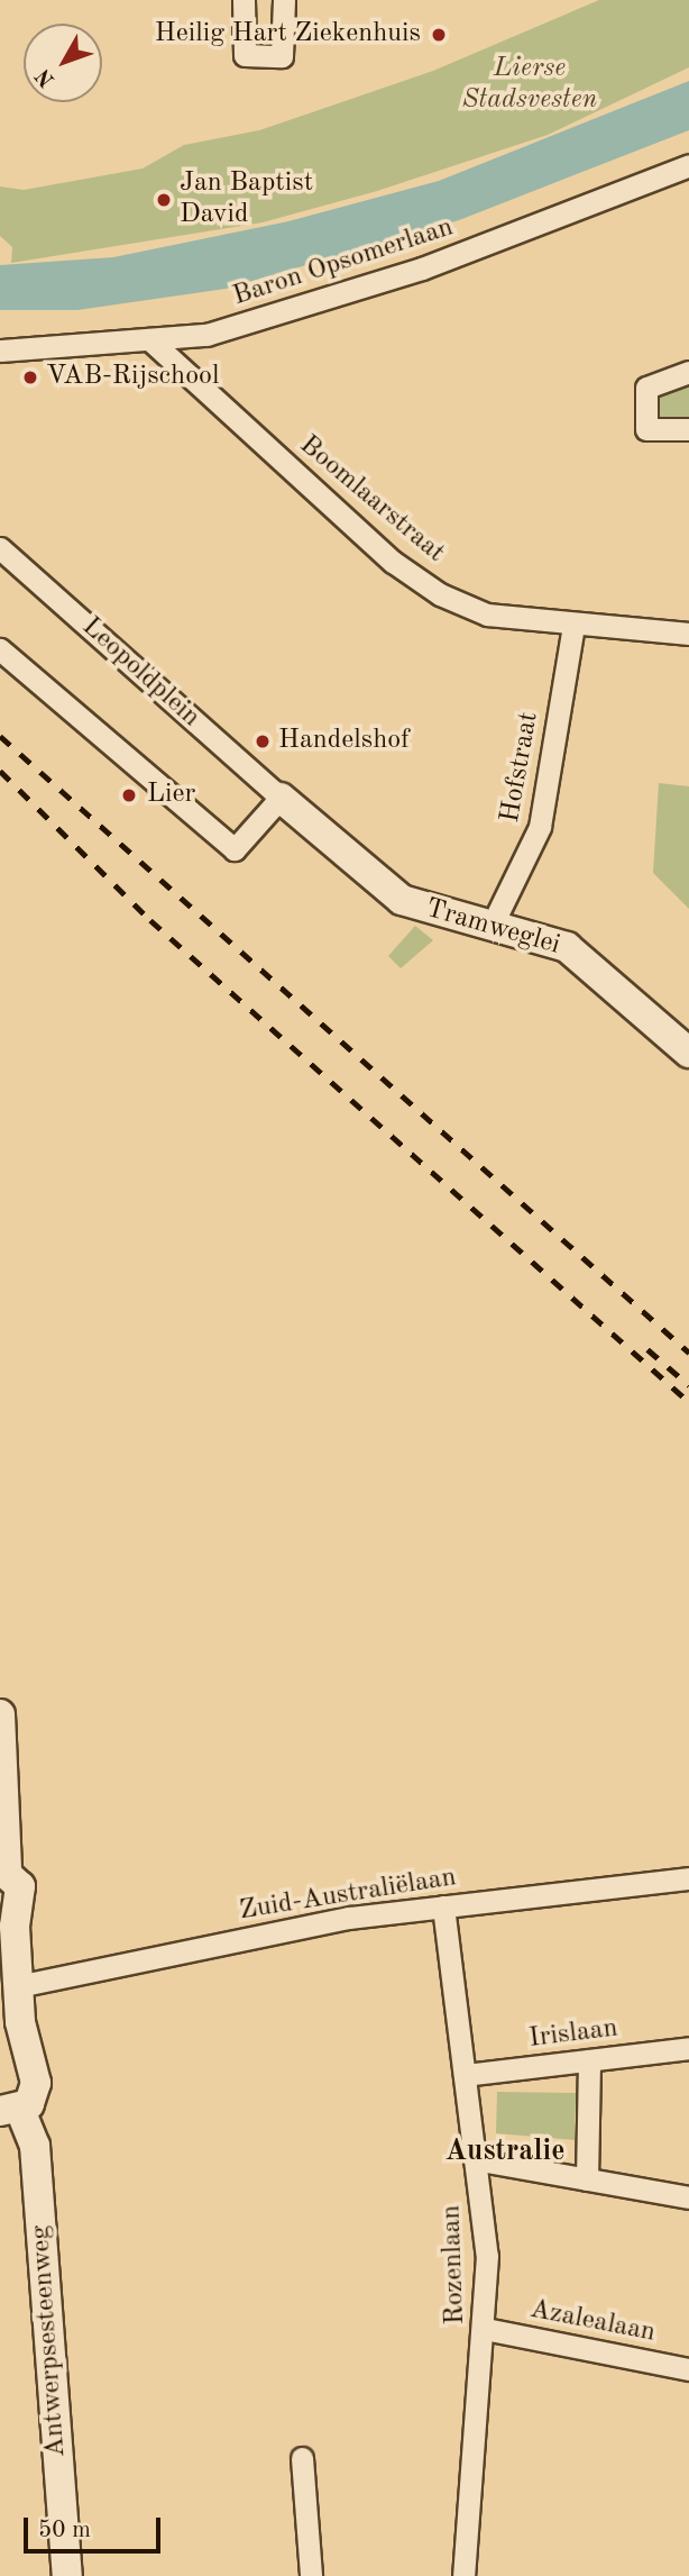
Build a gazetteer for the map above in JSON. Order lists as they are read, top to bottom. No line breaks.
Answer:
{"streets":{"street":["Baron Opsomerlaan","Boomlaarstraat","Leopoldplein","Hofstraat","Tramweglei","Zuid-Australiëlaan","Irislaan","Rozenlaan","Azalealaan","Antwerpsesteenweg"]},"crossings":[["Baron Opsomerlaan","Boomlaarstraat"],["Boomlaarstraat","Hofstraat"],["Leopoldplein","Tramweglei"],["Zuid-Australiëlaan","Rozenlaan"],["Zuid-Australiëlaan","Antwerpsesteenweg"],["Irislaan","Rozenlaan"],["Rozenlaan","Azalealaan"]],"districts":["Australie"],"parks":["Lierse Stadsvesten"],"places":["Heilig Hart Ziekenhuis","Jan Baptist David","VAB-Rijschool","Handelshof","Lier"],"scale_bar":"50 m","north":"bottom left"}
